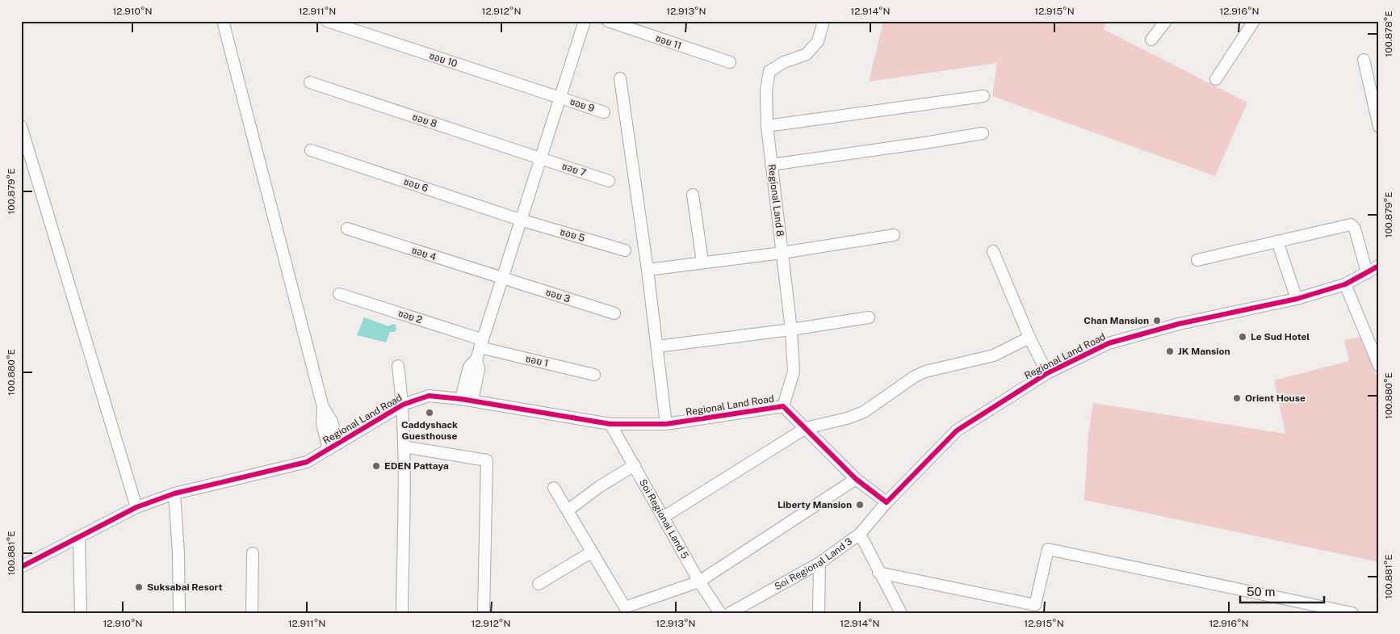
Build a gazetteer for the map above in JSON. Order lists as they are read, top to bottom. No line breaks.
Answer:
{"streets":{"street":["ซอย 11","ซอย 10","ซอย 9","ซอย 8","ซอย 7","ซอย 6","Regional Land 8","ซอย 5","ซอย 4","ซอย 3","ซอย 2","Regional Land Road","ซอย 1","Soi Regional Land 5","Soi Regional Land 3"]},"crossings":[["ซอย 10","ซอย 9"],["ซอย 8","ซอย 7"],["ซอย 6","ซอย 5"],["Regional Land 8","Regional Land Road"],["ซอย 4","ซอย 3"],["ซอย 2","ซอย 1"],["Regional Land Road","Soi Regional Land 5"],["Regional Land Road","Soi Regional Land 3"]],"places":["Chan Mansion","Le Sud Hotel","JK Mansion","Orient House","Caddyshack Guesthouse","EDEN Pattaya","Liberty Mansion","Suksabai Resort"],"scale_bar":"50 m","coordinates":["12.910°N","12.911°N","12.912°N","12.913°N","12.914°N","12.915°N","12.916°N","100.878°E","100.879°E","100.880°E","100.881°E"]}
